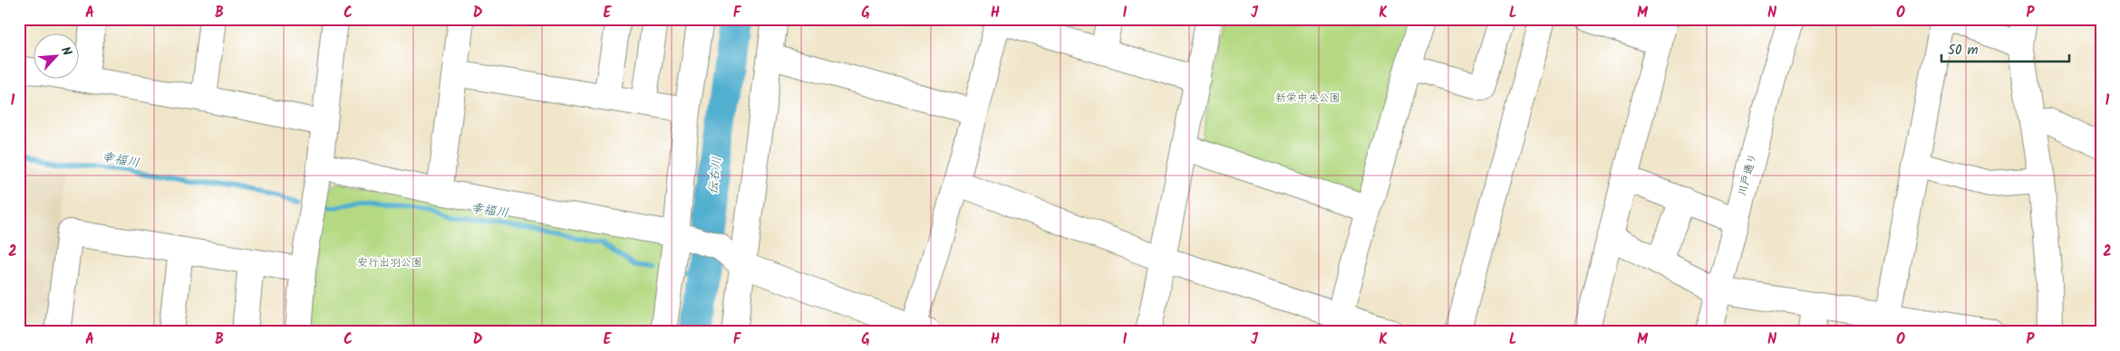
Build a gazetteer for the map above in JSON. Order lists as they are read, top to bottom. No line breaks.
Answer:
{"streets":{"street":["川戸通り"]},"water":["幸福川","伝右川"],"parks":["新栄中央公園","安行出羽公園"],"scale_bar":"50 m","north":"top right","grid":{"columns":["A","B","C","D","E","F","G","H","I","J","K","L","M","N","O","P"],"rows":["1","2"]}}
